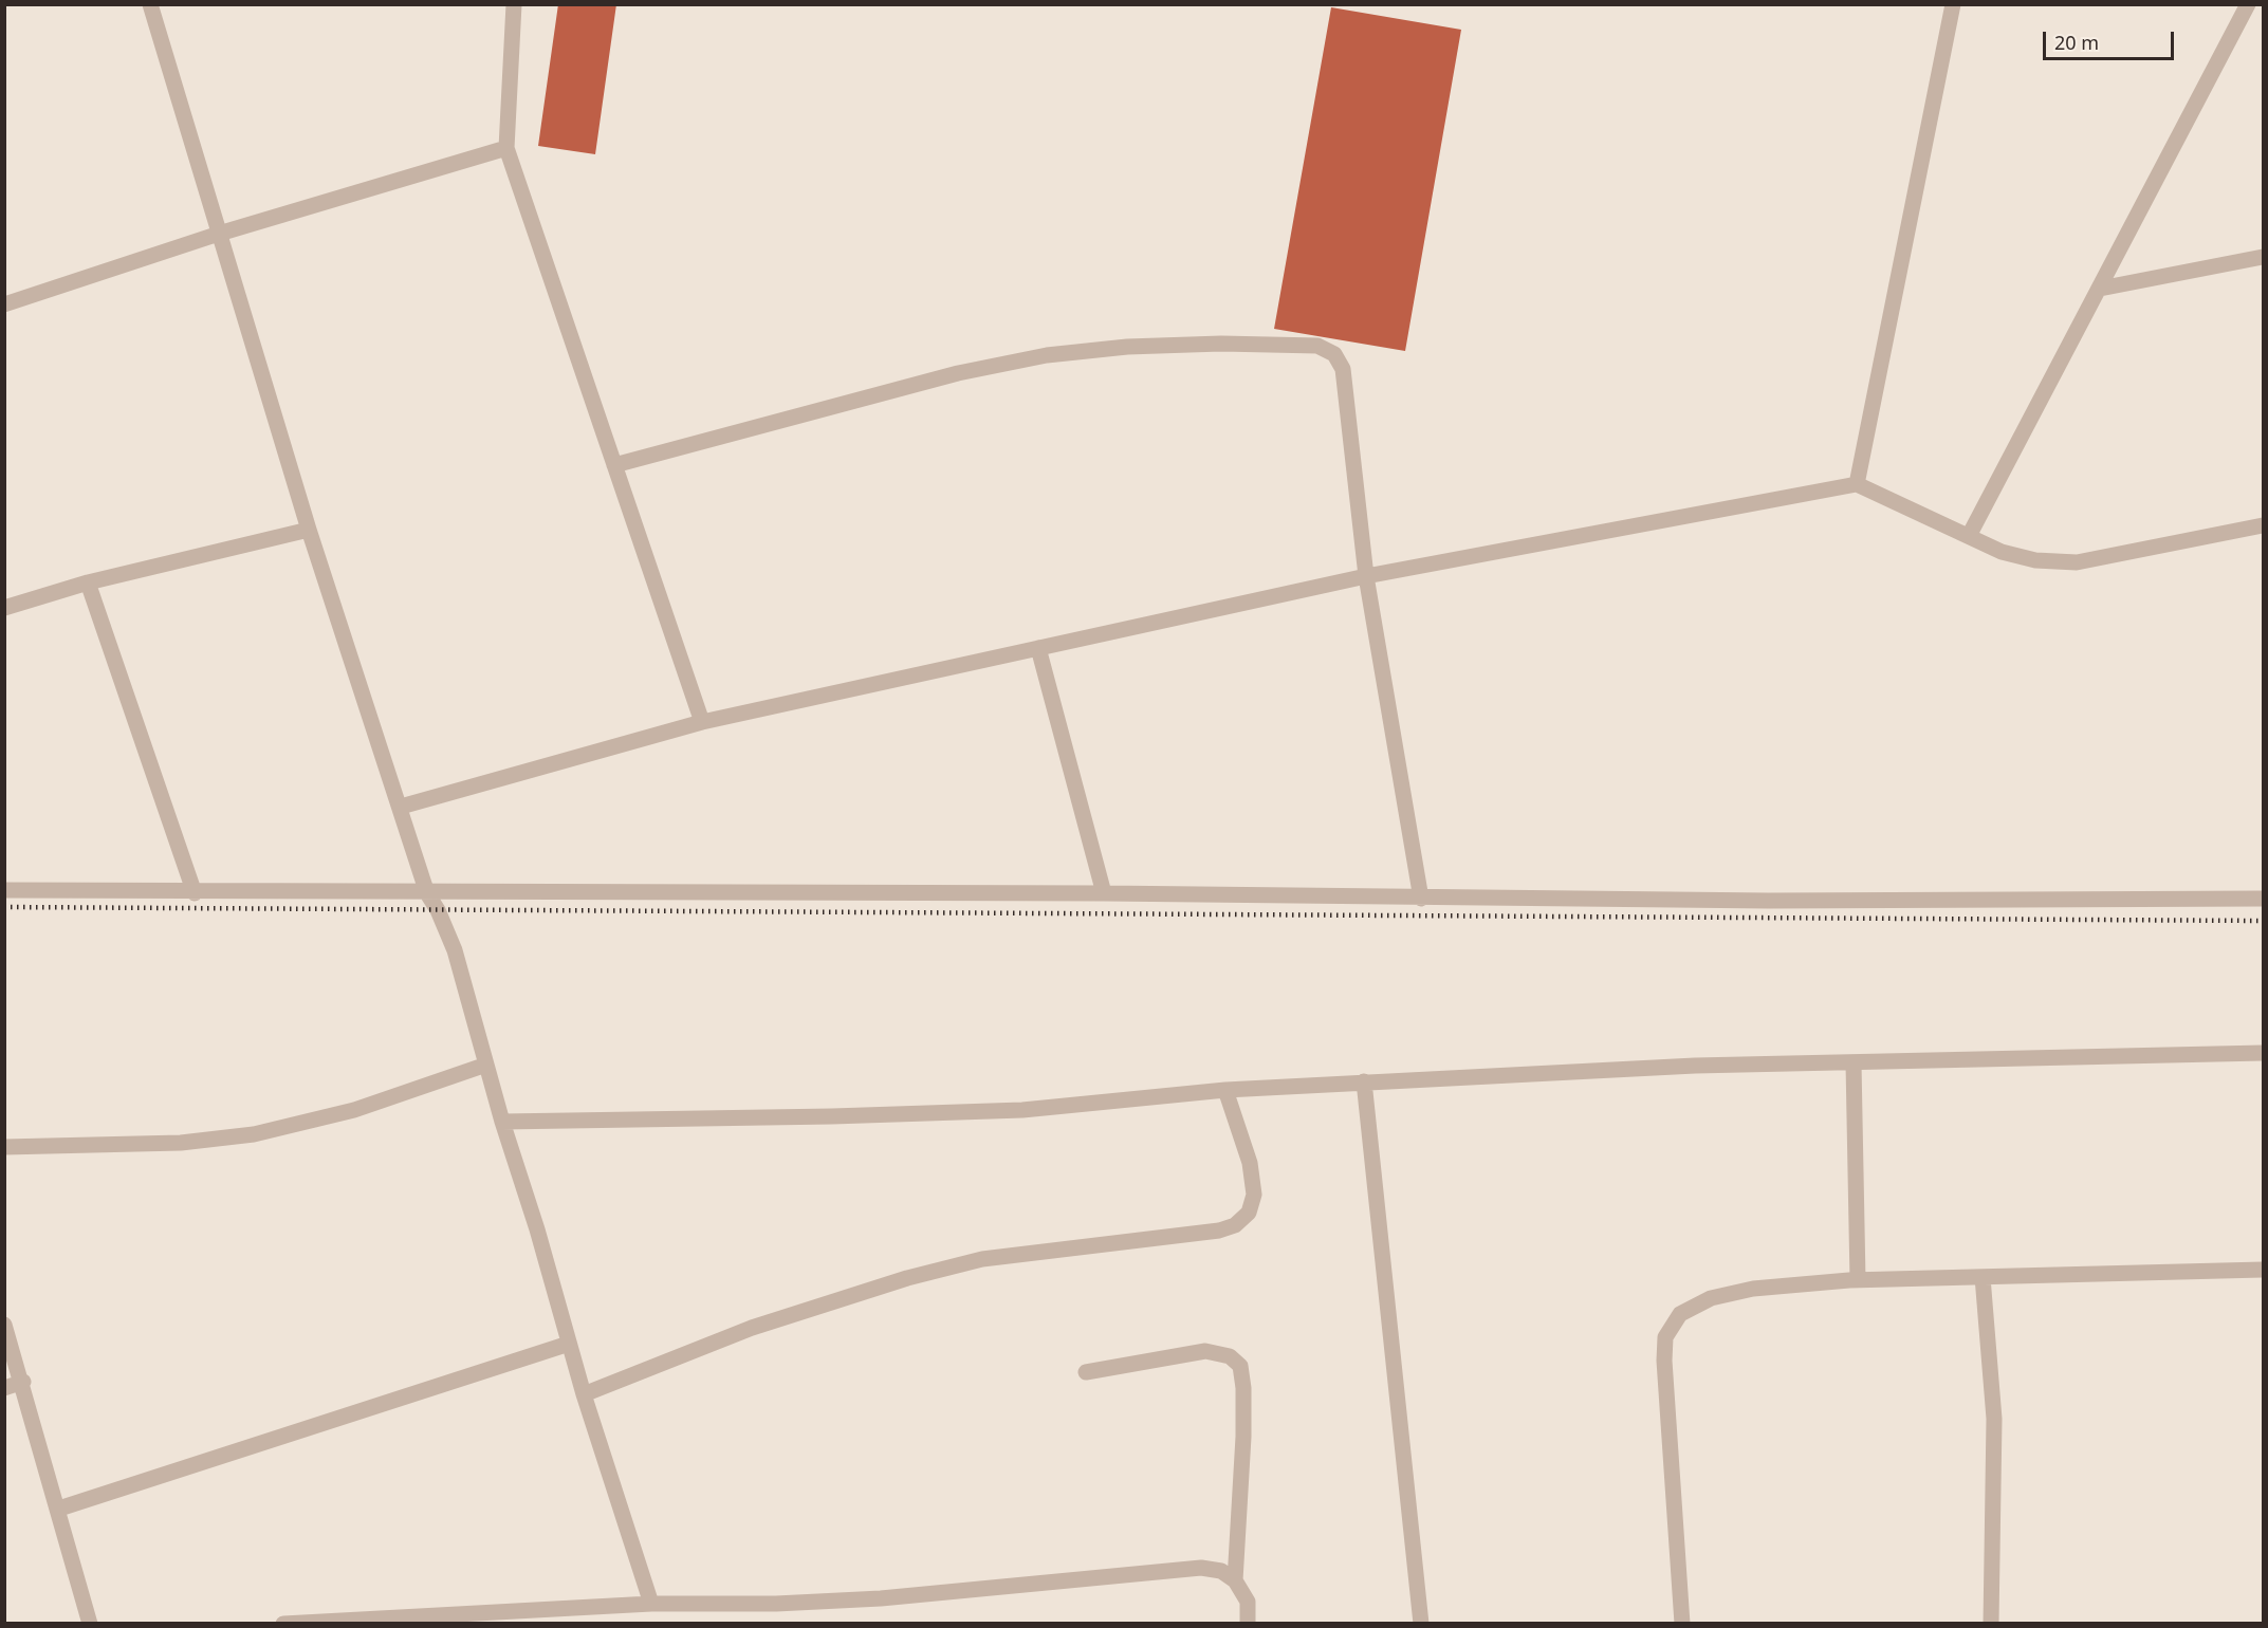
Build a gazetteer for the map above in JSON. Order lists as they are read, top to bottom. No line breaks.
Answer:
{"scale_bar":"20 m"}
